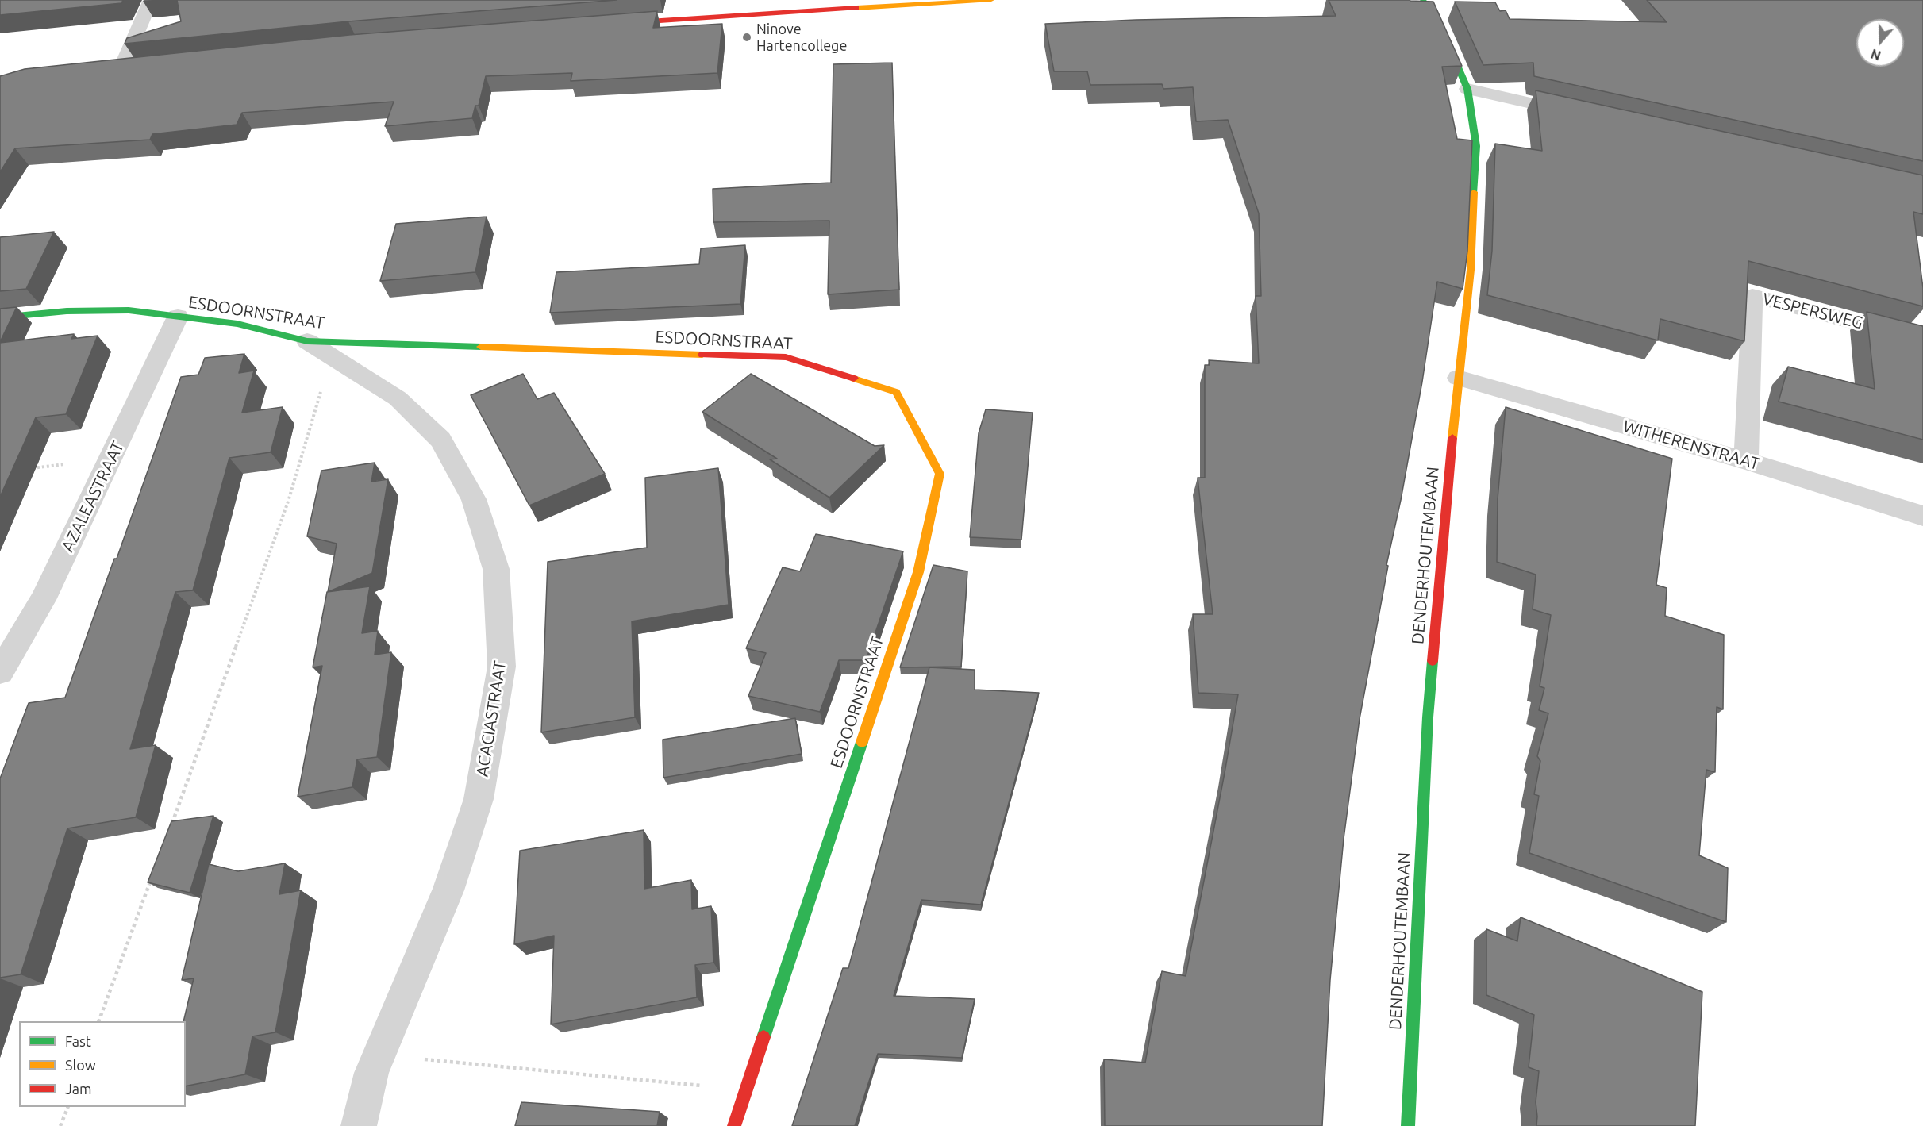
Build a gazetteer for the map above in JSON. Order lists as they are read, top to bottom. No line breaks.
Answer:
{"streets":{"street":["VESPERSWEG","ESDOORNSTRAAT","WITHERENSTRAAT","AZALEASTRAAT","DENDERHOUTEMBAAN","ACACIASTRAAT"]},"crossings":[["VESPERSWEG","WITHERENSTRAAT"],["ESDOORNSTRAAT","AZALEASTRAAT"],["ESDOORNSTRAAT","ACACIASTRAAT"],["WITHERENSTRAAT","DENDERHOUTEMBAAN"]],"places":["Ninove Hartencollege"],"legend":["Fast","Slow","Jam"],"north":"bottom"}
